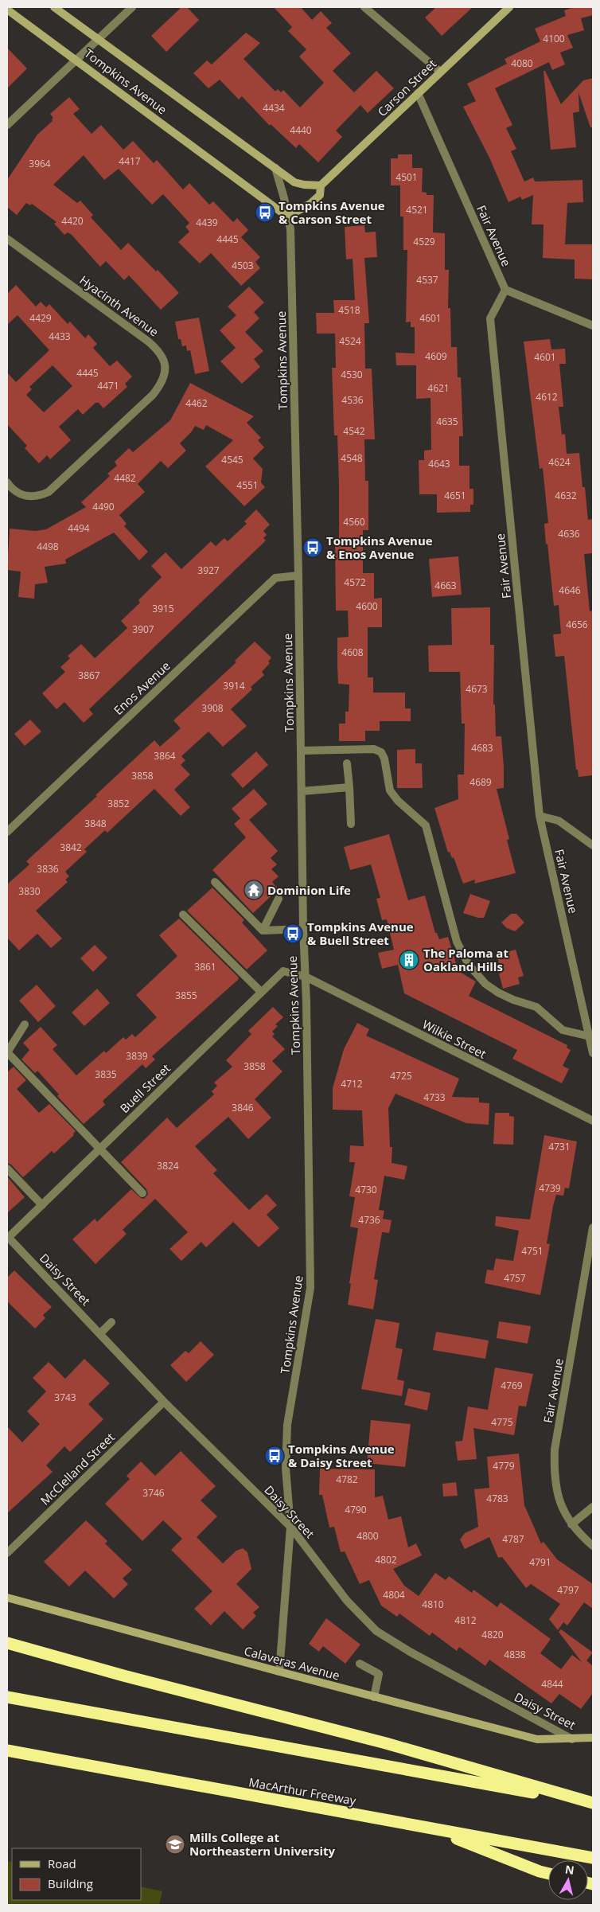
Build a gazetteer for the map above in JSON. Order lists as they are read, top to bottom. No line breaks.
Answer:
{"streets":{"highway":["MacArthur Freeway"],"street":["Tompkins Avenue","Carson Street","Fair Avenue","Hyacinth Avenue","Enos Avenue","Wilkie Street","Buell Street","Daisy Street","McClelland Street","Calaveras Avenue"]},"crossings":[["Tompkins Avenue","Carson Street"],["Tompkins Avenue","Enos Avenue"],["Tompkins Avenue","Wilkie Street"],["Tompkins Avenue","Buell Street"],["Tompkins Avenue","Daisy Street"],["Tompkins Avenue","Calaveras Avenue"],["Carson Street","Fair Avenue"],["Wilkie Street","Buell Street"],["Buell Street","Daisy Street"],["Daisy Street","McClelland Street"],["Daisy Street","Calaveras Avenue"]],"places":{"bus stop":["Tompkins Avenue & Carson Street","Tompkins Avenue & Enos Avenue","Tompkins Avenue & Buell Street","Tompkins Avenue & Daisy Street"],"temple":["Dominion Life"],"building":["The Paloma at Oakland Hills"],"school or university":["Mills College at Northeastern University"]},"house_numbers":["4100","4080","4434","4440","4417","3964","4501","4521","4420","4439","4445","4529","4503","4537","4518","4429","4601","4433","4524","4609","4601","4445","4530","4471","4621","4612","4536","4462","4635","4542","4548","4545","4624","4643","4482","4551","4651","4632","4490","4560","4494","4636","4498","3927","4572","4663","4646","4600","3915","4656","3907","4608","3867","3914","4673","3908","4683","3864","3858","4689","3852","3848","3842","3836","3830","3861","3855","3839","3858","3835","4725","4712","4733","3846","4731","3824","4739","4730","4736","4751","4757","4769","3743","4775","4779","4782","3746","4783","4790","4800","4787","4802","4791","4797","4804","4810","4812","4820","4838","4844"],"legend":["Road","Building"],"north":"top"}
